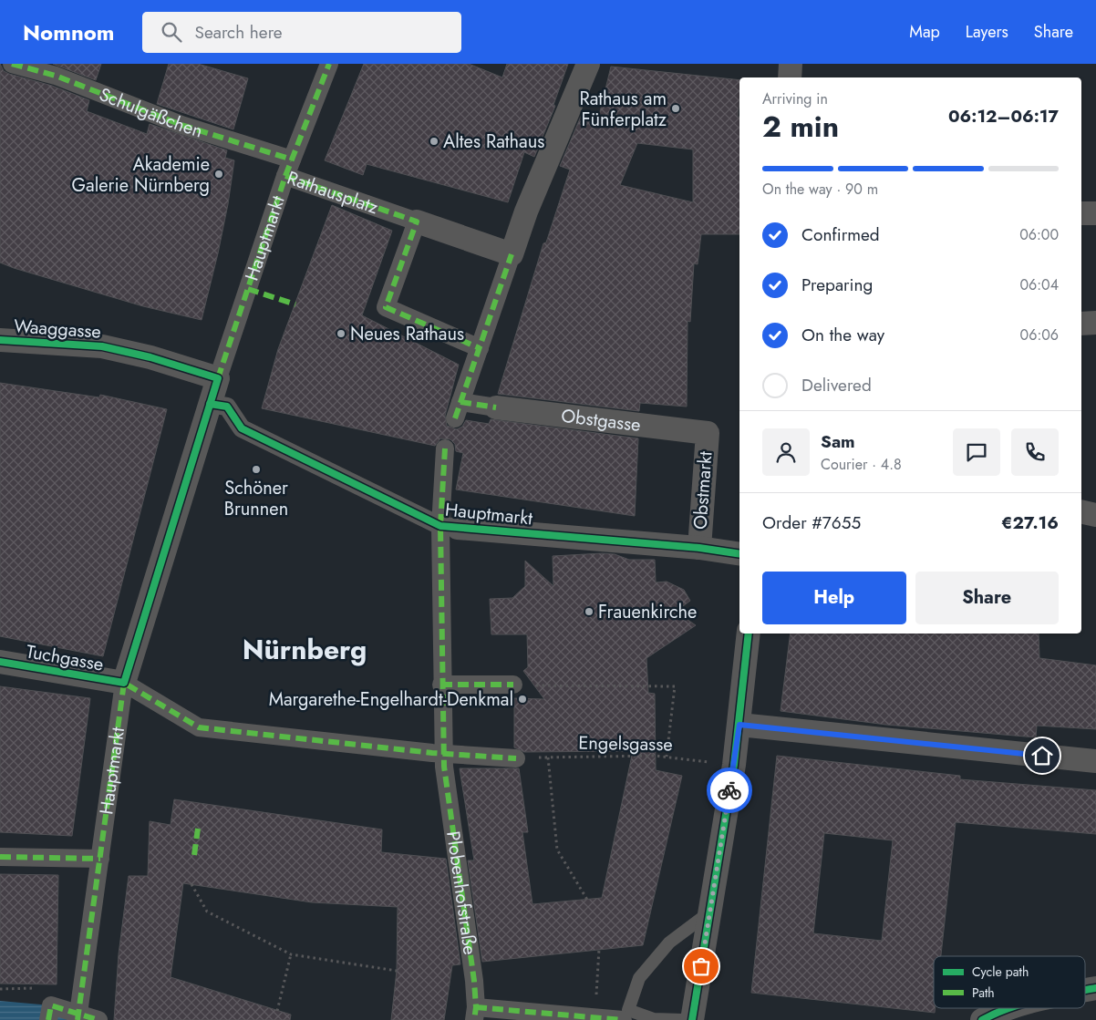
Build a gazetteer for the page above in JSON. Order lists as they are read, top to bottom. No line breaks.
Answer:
{"streets":{"street":["Schulgäßchen","Rathausplatz","Hauptmarkt","Waaggasse","Obstgasse","Obstmarkt","Tuchgasse","Plobenhofstraße"],"path":["Engelsgasse"]},"crossings":[["Schulgäßchen","Rathausplatz"],["Schulgäßchen","Hauptmarkt"],["Rathausplatz","Hauptmarkt"],["Hauptmarkt","Waaggasse"],["Hauptmarkt","Obstmarkt"],["Hauptmarkt","Tuchgasse"],["Hauptmarkt","Plobenhofstraße"],["Obstgasse","Obstmarkt"]],"districts":["Nürnberg"],"places":["Rathaus am Fünferplatz","Altes Rathaus","Akademie Galerie Nürnberg","Neues Rathaus","Schöner Brunnen","Frauenkirche","Margarethe-Engelhardt-Denkmal"],"legend":["Cycle path","Path"],"page":{"header":"Nomnom","search":"Search here","nav":["Map","Layers","Share"],"heading":["2 min","Arriving in","06:12–06:17"],"panel":["Sam","Courier · 4.8","Order #7655","€27.16"],"bar":"On the way · 90 m","list":[["Confirmed","06:00"],["Preparing","06:04"],["On the way","06:06"],"Delivered"],"buttons":["Help","Share"]}}
